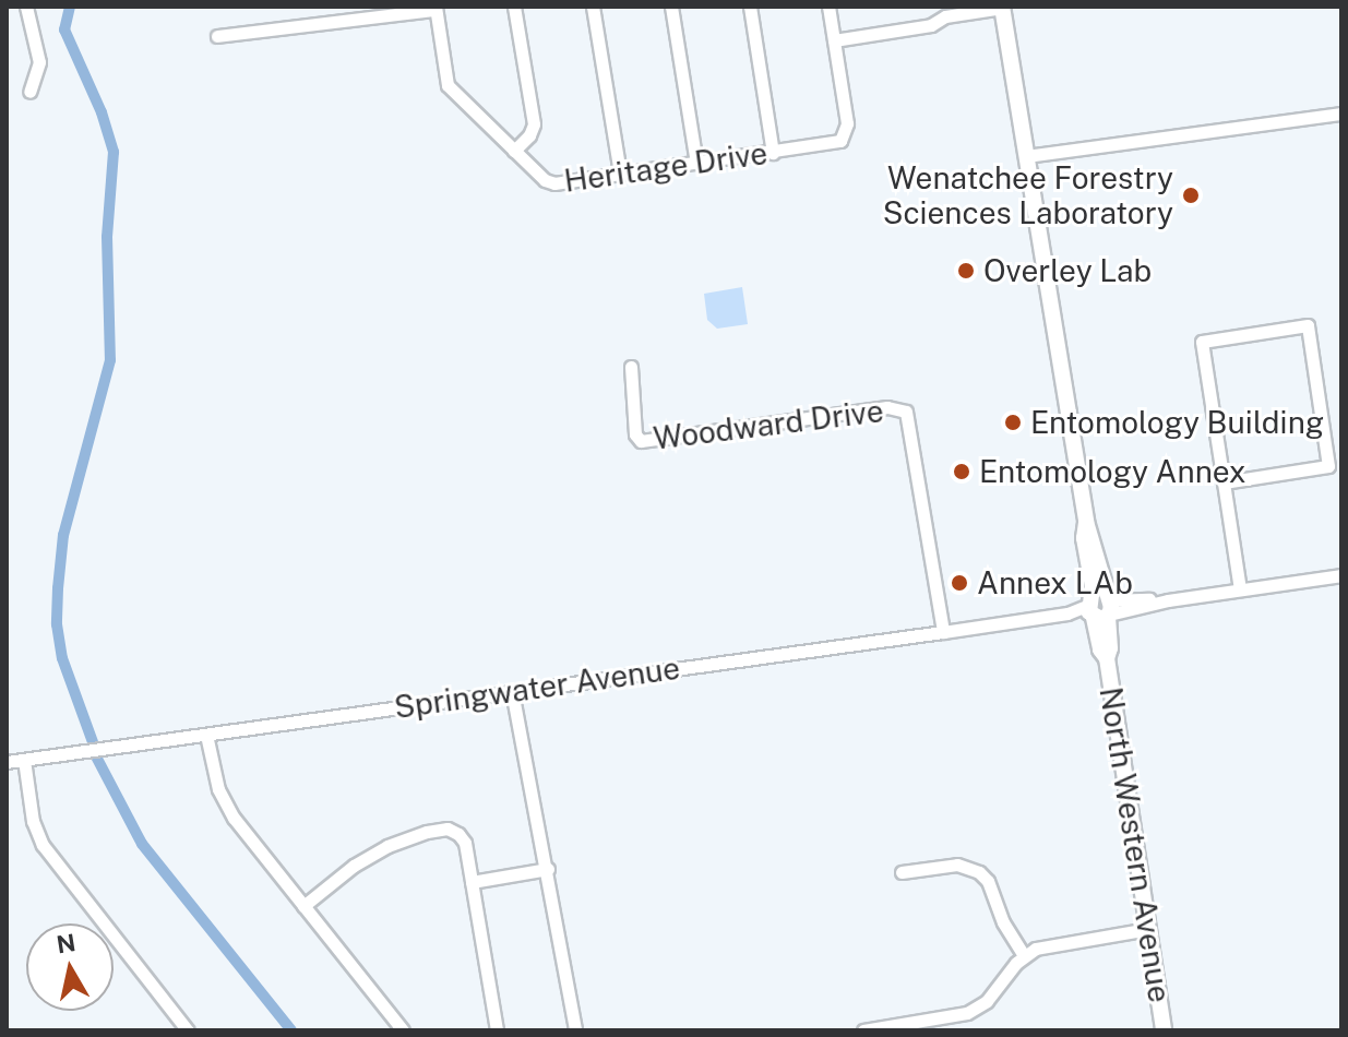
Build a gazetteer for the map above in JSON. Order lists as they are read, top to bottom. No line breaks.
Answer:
{"streets":{"main road":["North Western Avenue"],"street":["Heritage Drive","Woodward Drive","Springwater Avenue"]},"crossings":[["Woodward Drive","Springwater Avenue"],["Springwater Avenue","North Western Avenue"]],"places":["Wenatchee Forestry Sciences Laboratory","Overley Lab","Entomology Building","Entomology Annex","Annex LAb"],"north":"top"}
